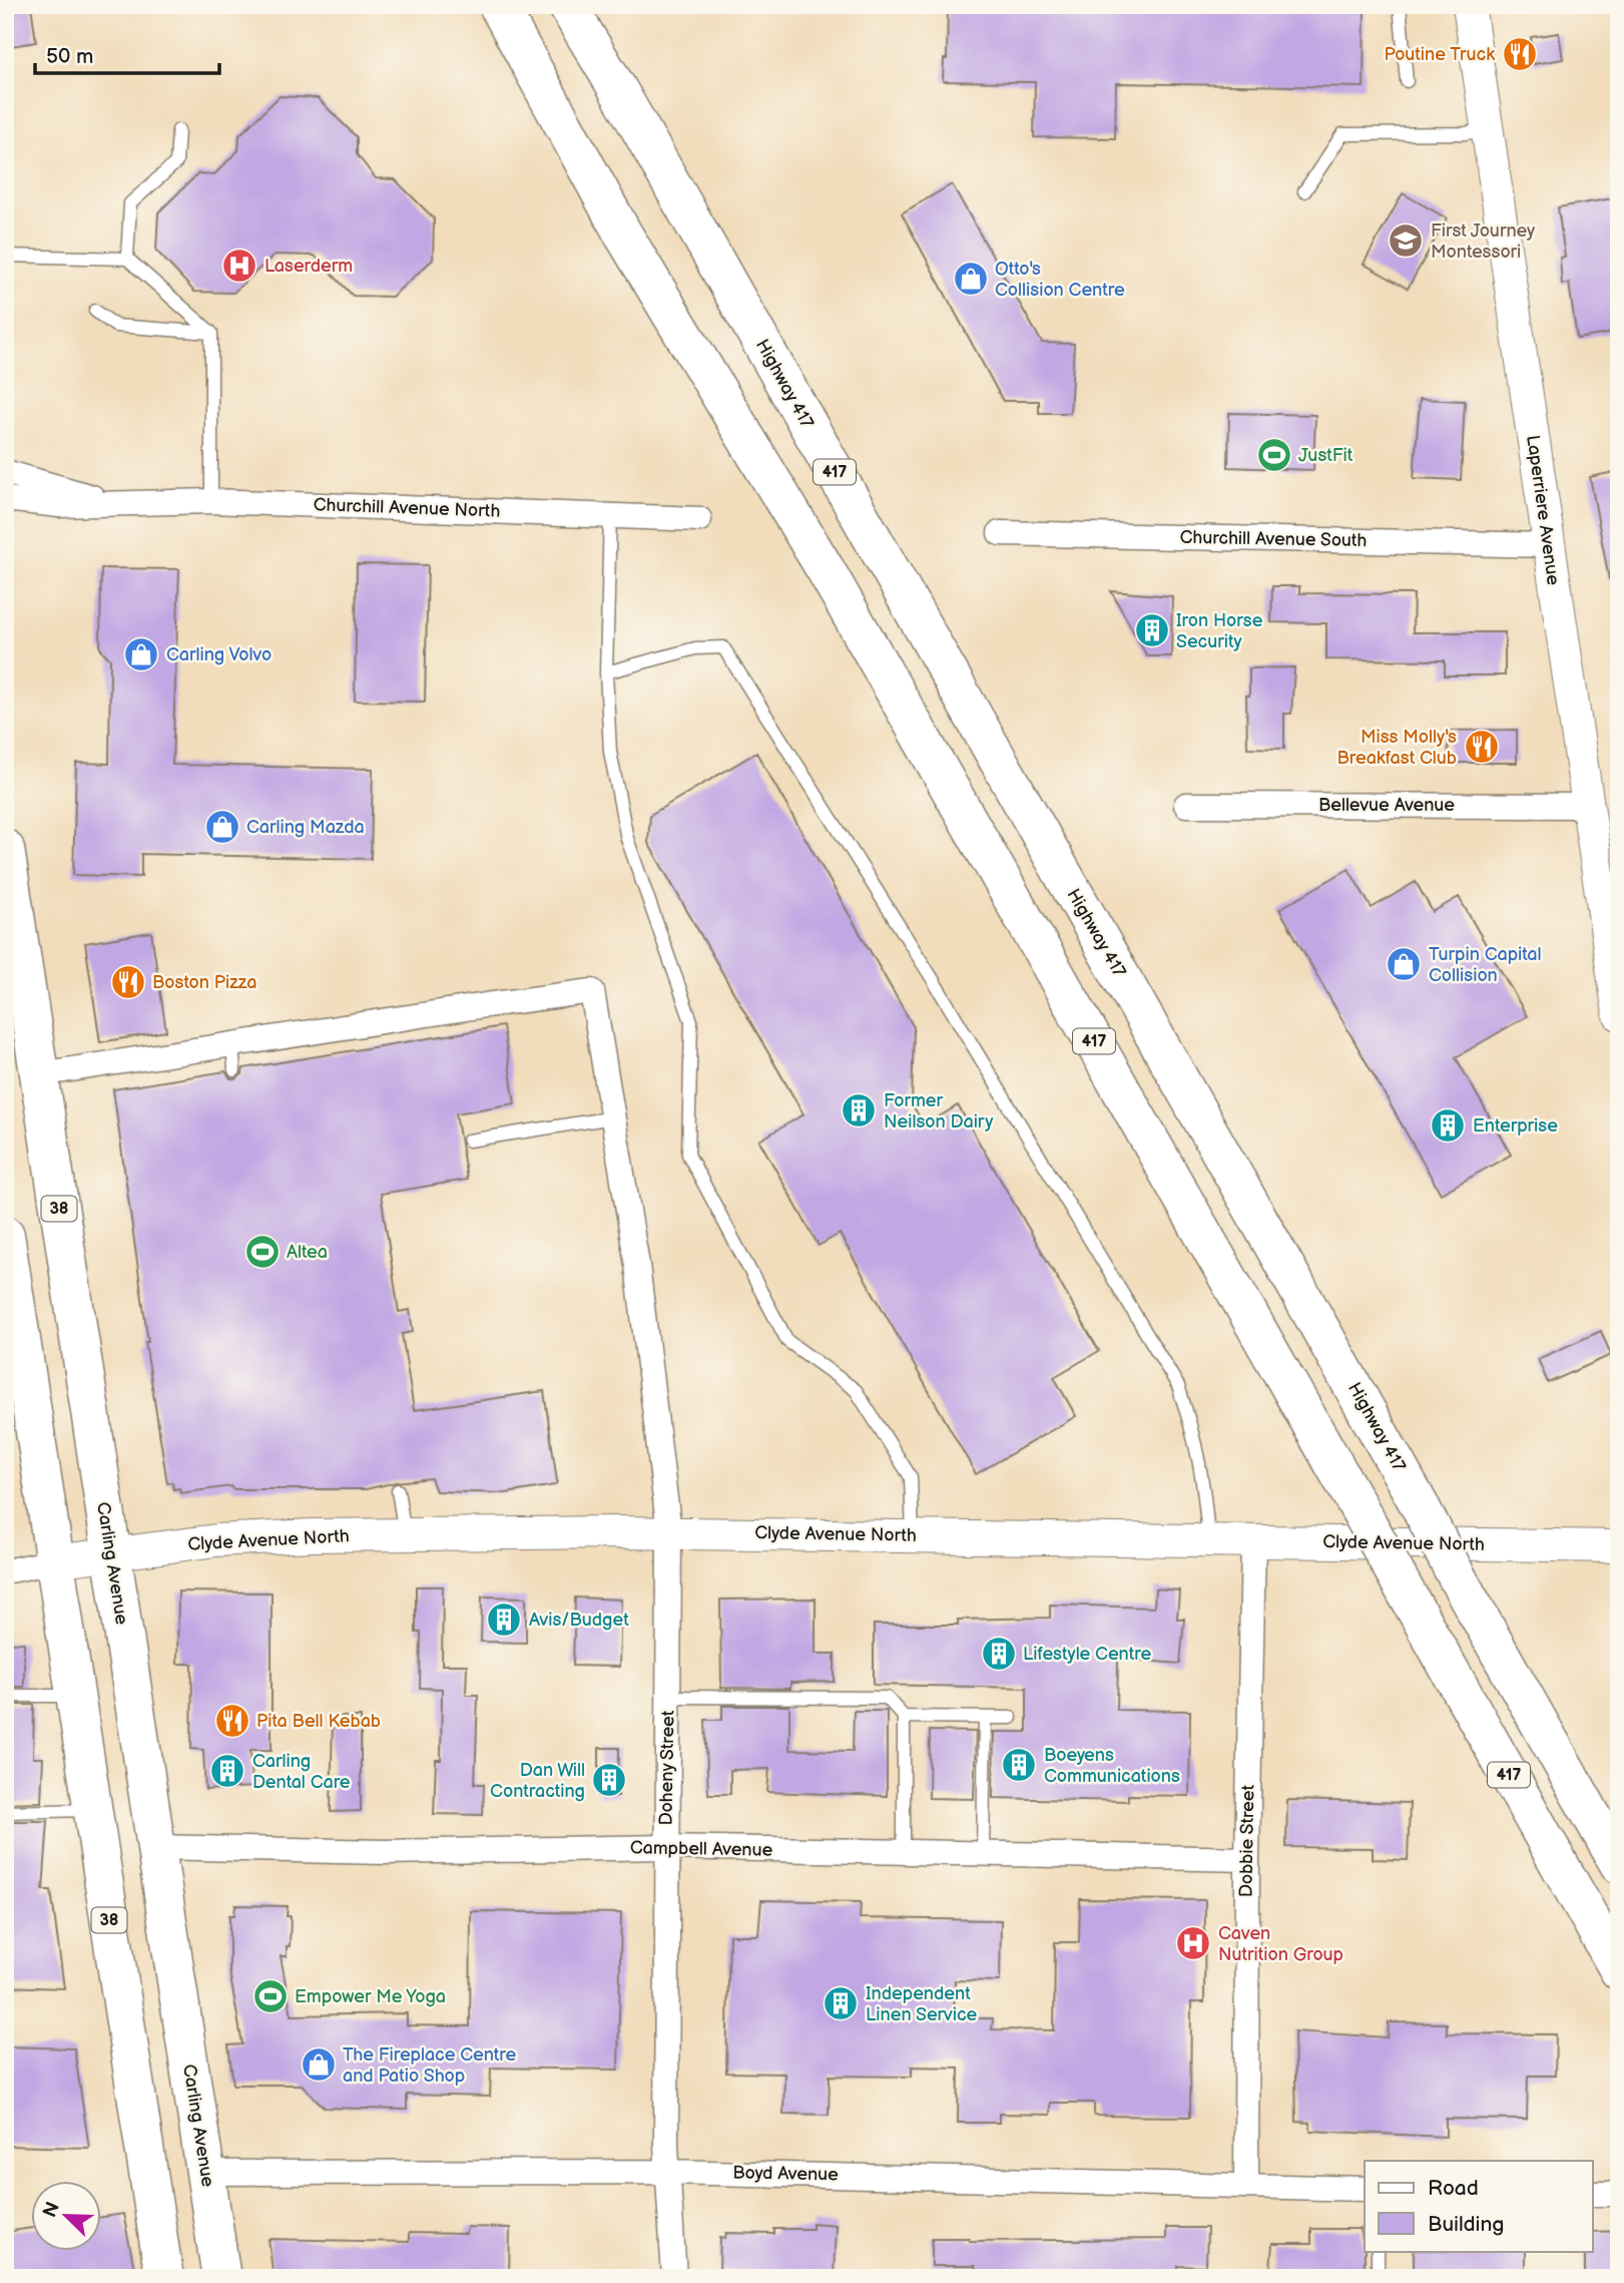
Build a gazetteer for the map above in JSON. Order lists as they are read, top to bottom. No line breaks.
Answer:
{"streets":{"main road":["Highway 417","417","38","Carling Avenue"],"street":["Churchill Avenue North","Laperriere Avenue","Churchill Avenue South","Bellevue Avenue","Clyde Avenue North","Doheny Street","Dobbie Street","Campbell Avenue","Boyd Avenue"]},"crossings":[["Laperriere Avenue","Churchill Avenue South"],["Laperriere Avenue","Bellevue Avenue"],["38","Clyde Avenue North"],["Clyde Avenue North","Carling Avenue"],["Clyde Avenue North","Doheny Street"],["Clyde Avenue North","Dobbie Street"],["Carling Avenue","Campbell Avenue"],["Carling Avenue","Boyd Avenue"],["Doheny Street","Campbell Avenue"],["Doheny Street","Boyd Avenue"],["Dobbie Street","Campbell Avenue"],["Dobbie Street","Boyd Avenue"]],"places":{"restaurant":["Poutine Truck","Miss Molly's Breakfast Club","Boston Pizza","Pita Bell Kebab"],"school or university":["First Journey Montessori"],"hospital":["Laserderm","Caven Nutrition Group"],"shop":["Otto's Collision Centre","Carling Volvo","Carling Mazda","Turpin Capital Collision","The Fireplace Centre and Patio Shop"],"sports":["JustFit","Altea","Empower Me Yoga"],"building":["Iron Horse Security","Former Neilson Dairy","Enterprise","Avis/Budget","Lifestyle Centre","Boeyens Communications","Carling Dental Care","Dan Will Contracting","Independent Linen Service"]},"legend":["Road","Building"],"scale_bar":"50 m","north":"top left"}
